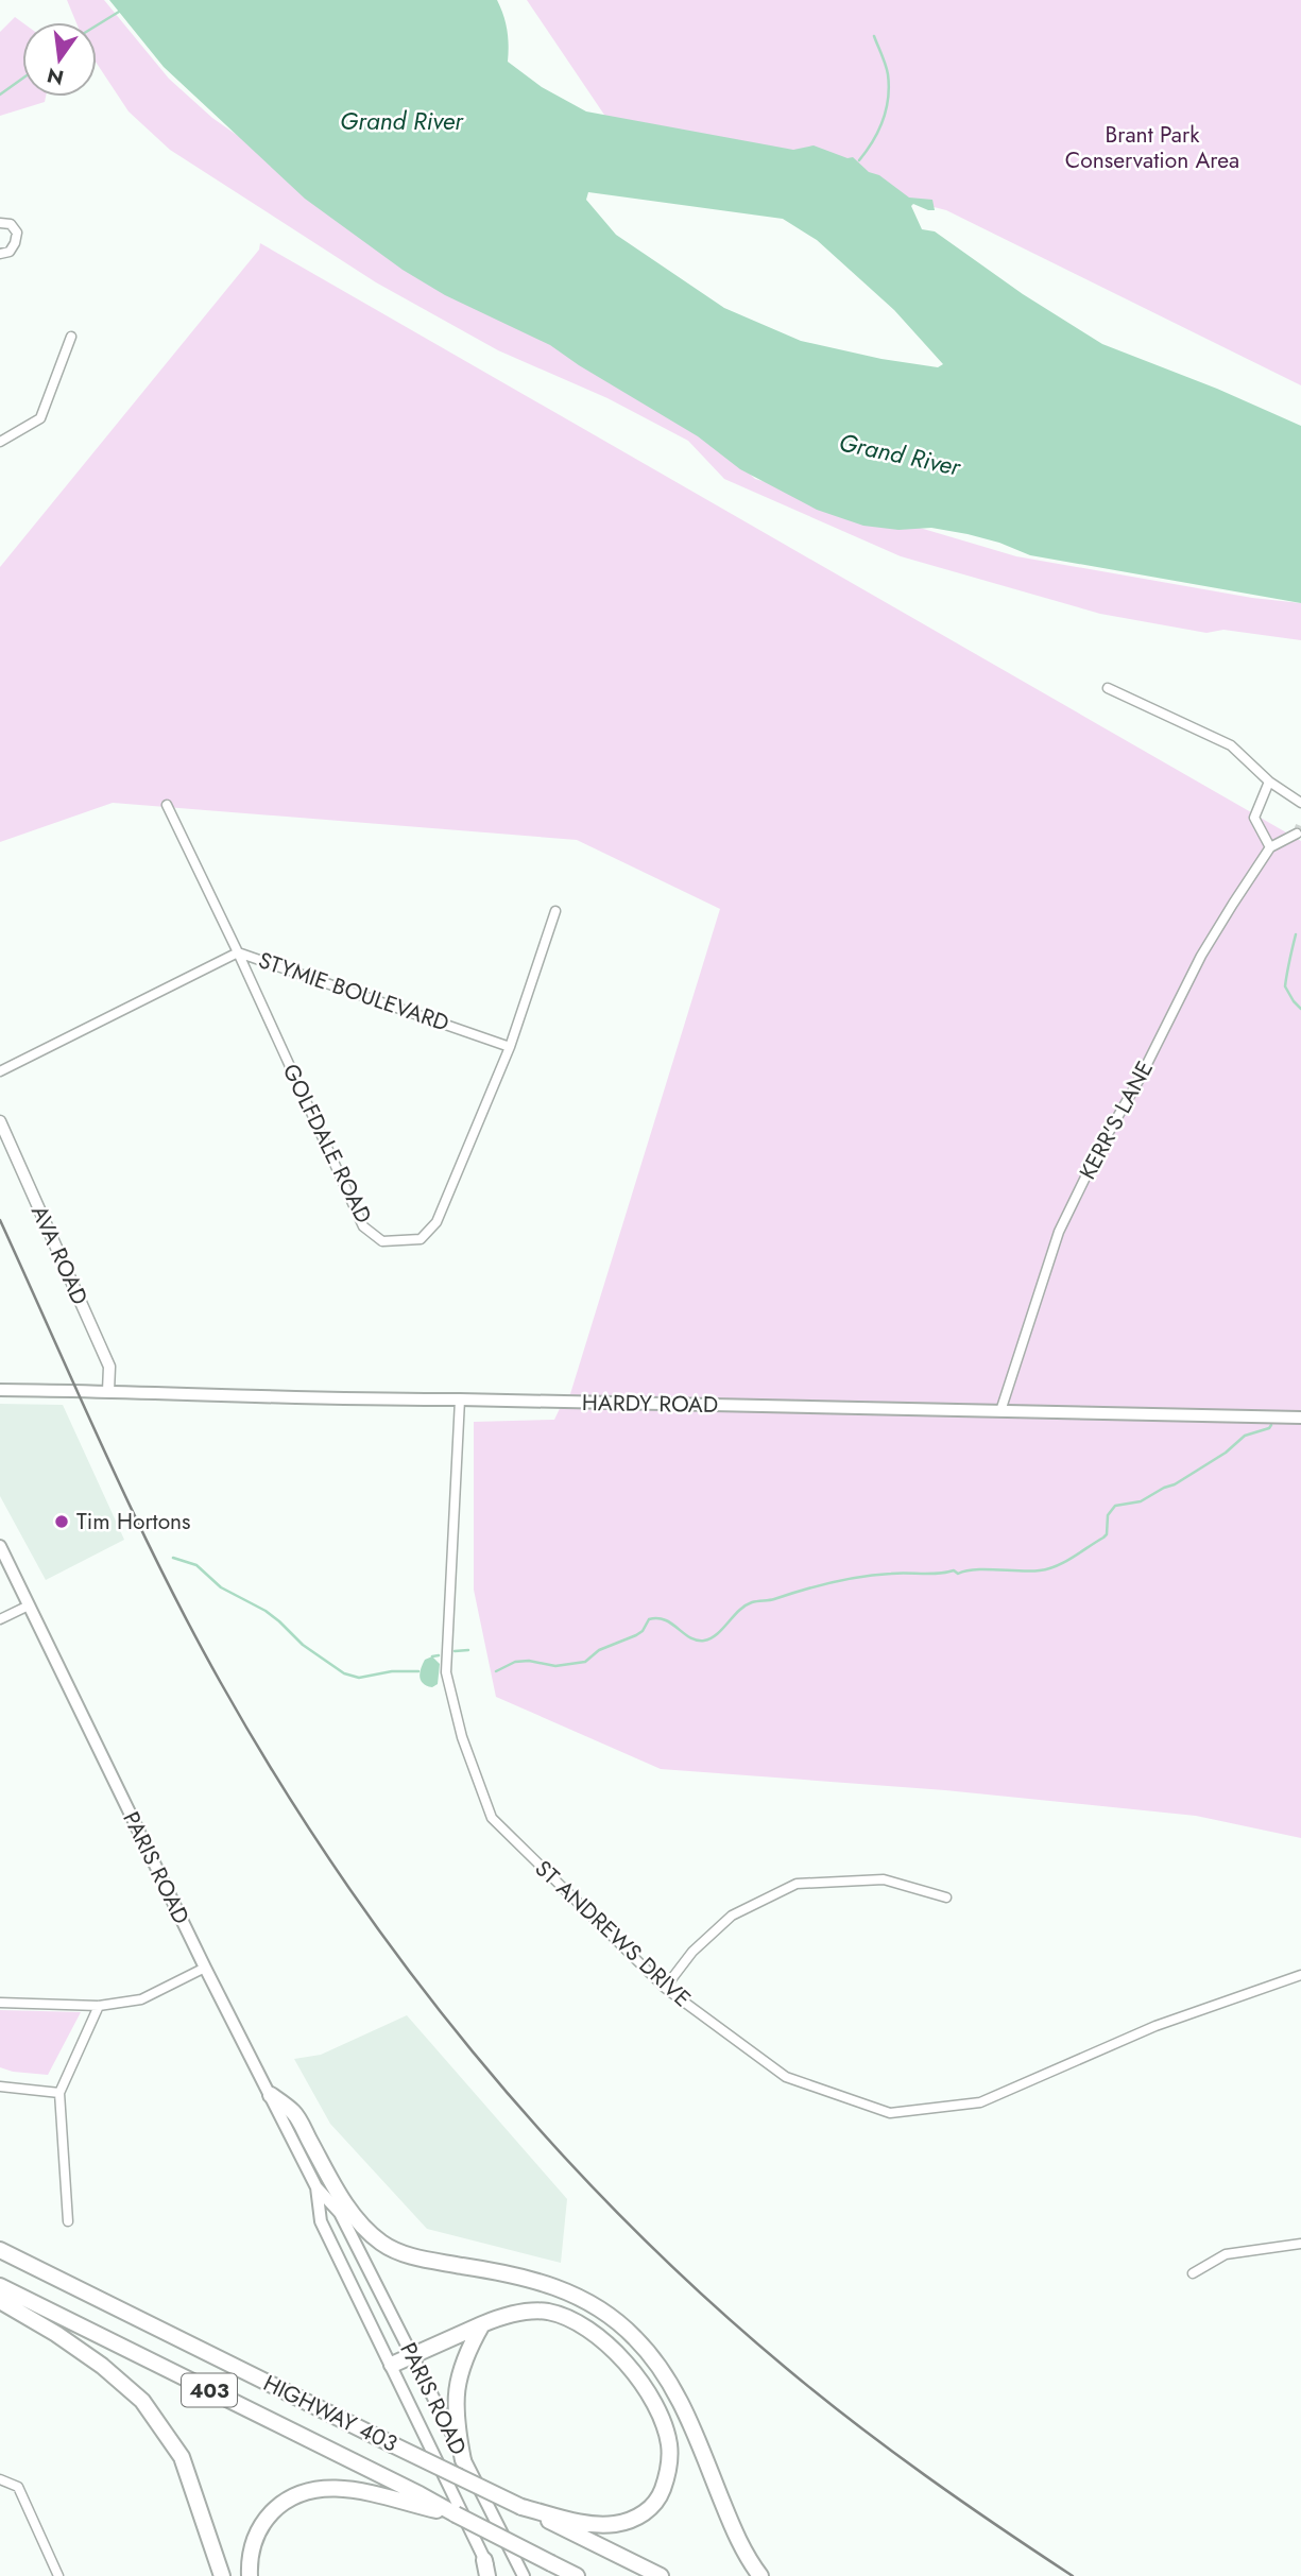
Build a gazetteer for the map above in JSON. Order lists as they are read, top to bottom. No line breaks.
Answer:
{"streets":{"highway":["403","HIGHWAY 403"],"main road":["HARDY ROAD","PARIS ROAD"],"street":["STYMIE BOULEVARD","KERR'S LANE","GOLFDALE ROAD","AVA ROAD","ST ANDREWS DRIVE"]},"crossings":[["STYMIE BOULEVARD","GOLFDALE ROAD"],["KERR'S LANE","HARDY ROAD"],["AVA ROAD","HARDY ROAD"],["HARDY ROAD","ST ANDREWS DRIVE"],["403","HIGHWAY 403"]],"water":["Grand River"],"parks":["Brant Park Conservation Area"],"places":["Tim Hortons"],"north":"bottom"}
